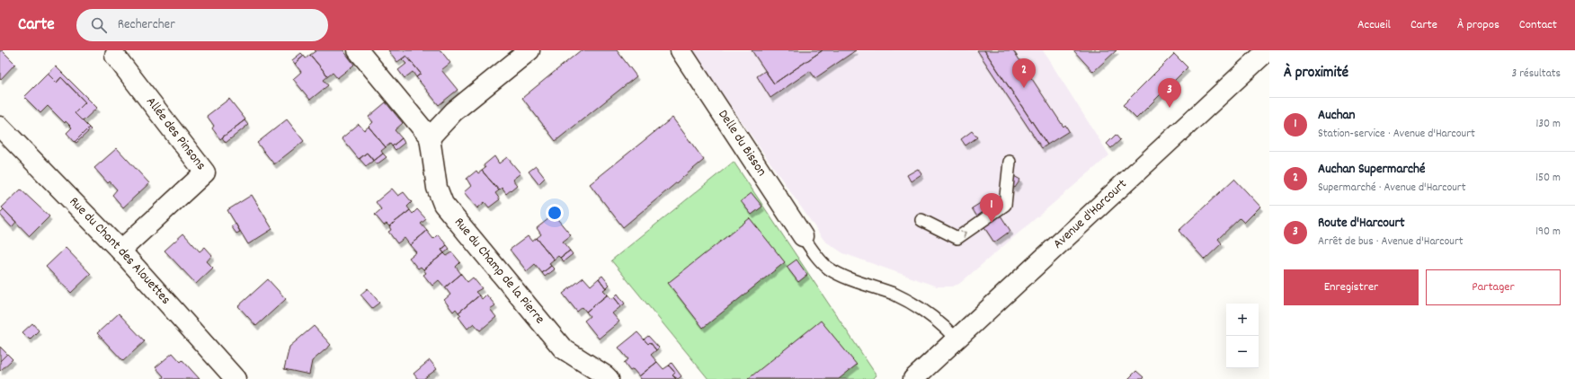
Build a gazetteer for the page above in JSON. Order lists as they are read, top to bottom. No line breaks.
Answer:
{"streets":{"street":["Allée des Pinsons","Delle du Bisson","Avenue d'Harcourt","Rue du Chant des Alouettes","Rue du Champ de la Pierre"]},"crossings":[["Allée des Pinsons","Rue du Chant des Alouettes"]],"page":{"header":"Carte","search":"Rechercher","nav":["Accueil","Carte","À propos","Contact"],"heading":["À proximité","3 résultats"],"pins":["2","3","1"],"list":[{"mark":"1","name":"Auchan","note":"Station-service · Avenue d'Harcourt","value":"130 m"},{"mark":"2","name":"Auchan Supermarché","note":"Supermarché · Avenue d'Harcourt","value":"150 m"},{"mark":"3","name":"Route d'Harcourt","note":"Arrêt de bus · Avenue d'Harcourt","value":"190 m"}],"buttons":["Enregistrer","Partager"],"map_buttons":["+","−"]}}
